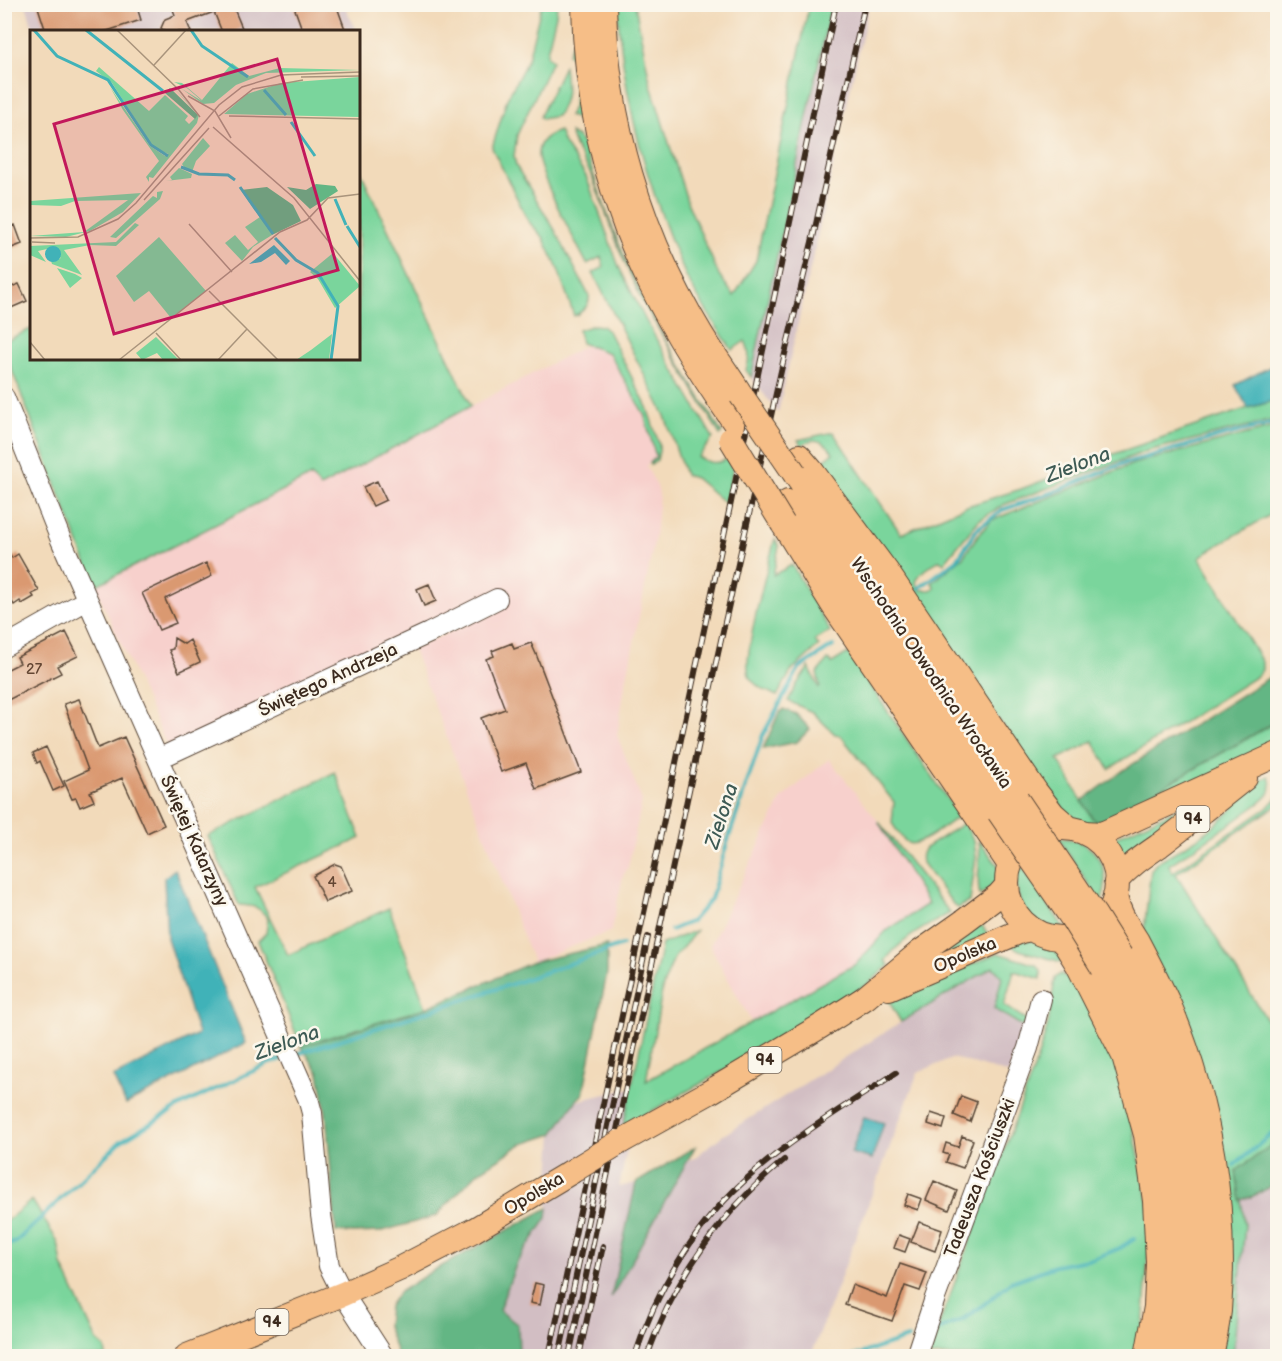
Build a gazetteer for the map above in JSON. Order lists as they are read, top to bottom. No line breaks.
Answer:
{"streets":{"main road":["Wschodnia Obwodnica Wrocławia","94","Opolska"],"street":["Świętego Andrzeja","Świętej Katarzyny","Tadeusza Kościuszki"]},"crossings":[["Świętego Andrzeja","Świętej Katarzyny"],["94","Opolska"],["Świętej Katarzyny","Opolska"]],"water":["Zielona"],"house_numbers":["27","4"]}
